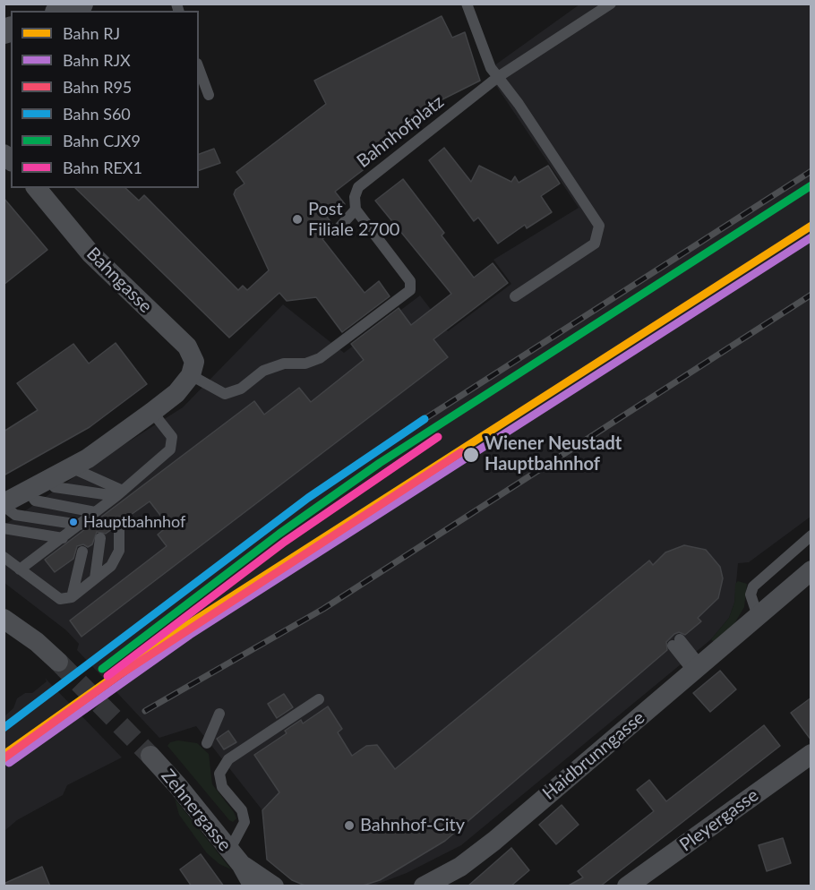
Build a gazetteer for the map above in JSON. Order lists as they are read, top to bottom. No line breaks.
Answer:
{"streets":{"street":["Bahngasse","Haidbrunngasse","Zehnergasse","Pleyergasse"],"lane":["Bahnhofplatz"]},"places":["Post Filiale 2700","Wiener Neustadt Hauptbahnhof","Hauptbahnhof","Bahnhof-City"],"lines":["rail line CJX9","rail line RJ","rail line RJX","rail line S60","rail line REX1","rail line R95"],"legend":["Bahn RJ","Bahn RJX","Bahn R95","Bahn S60","Bahn CJX9","Bahn REX1"]}
